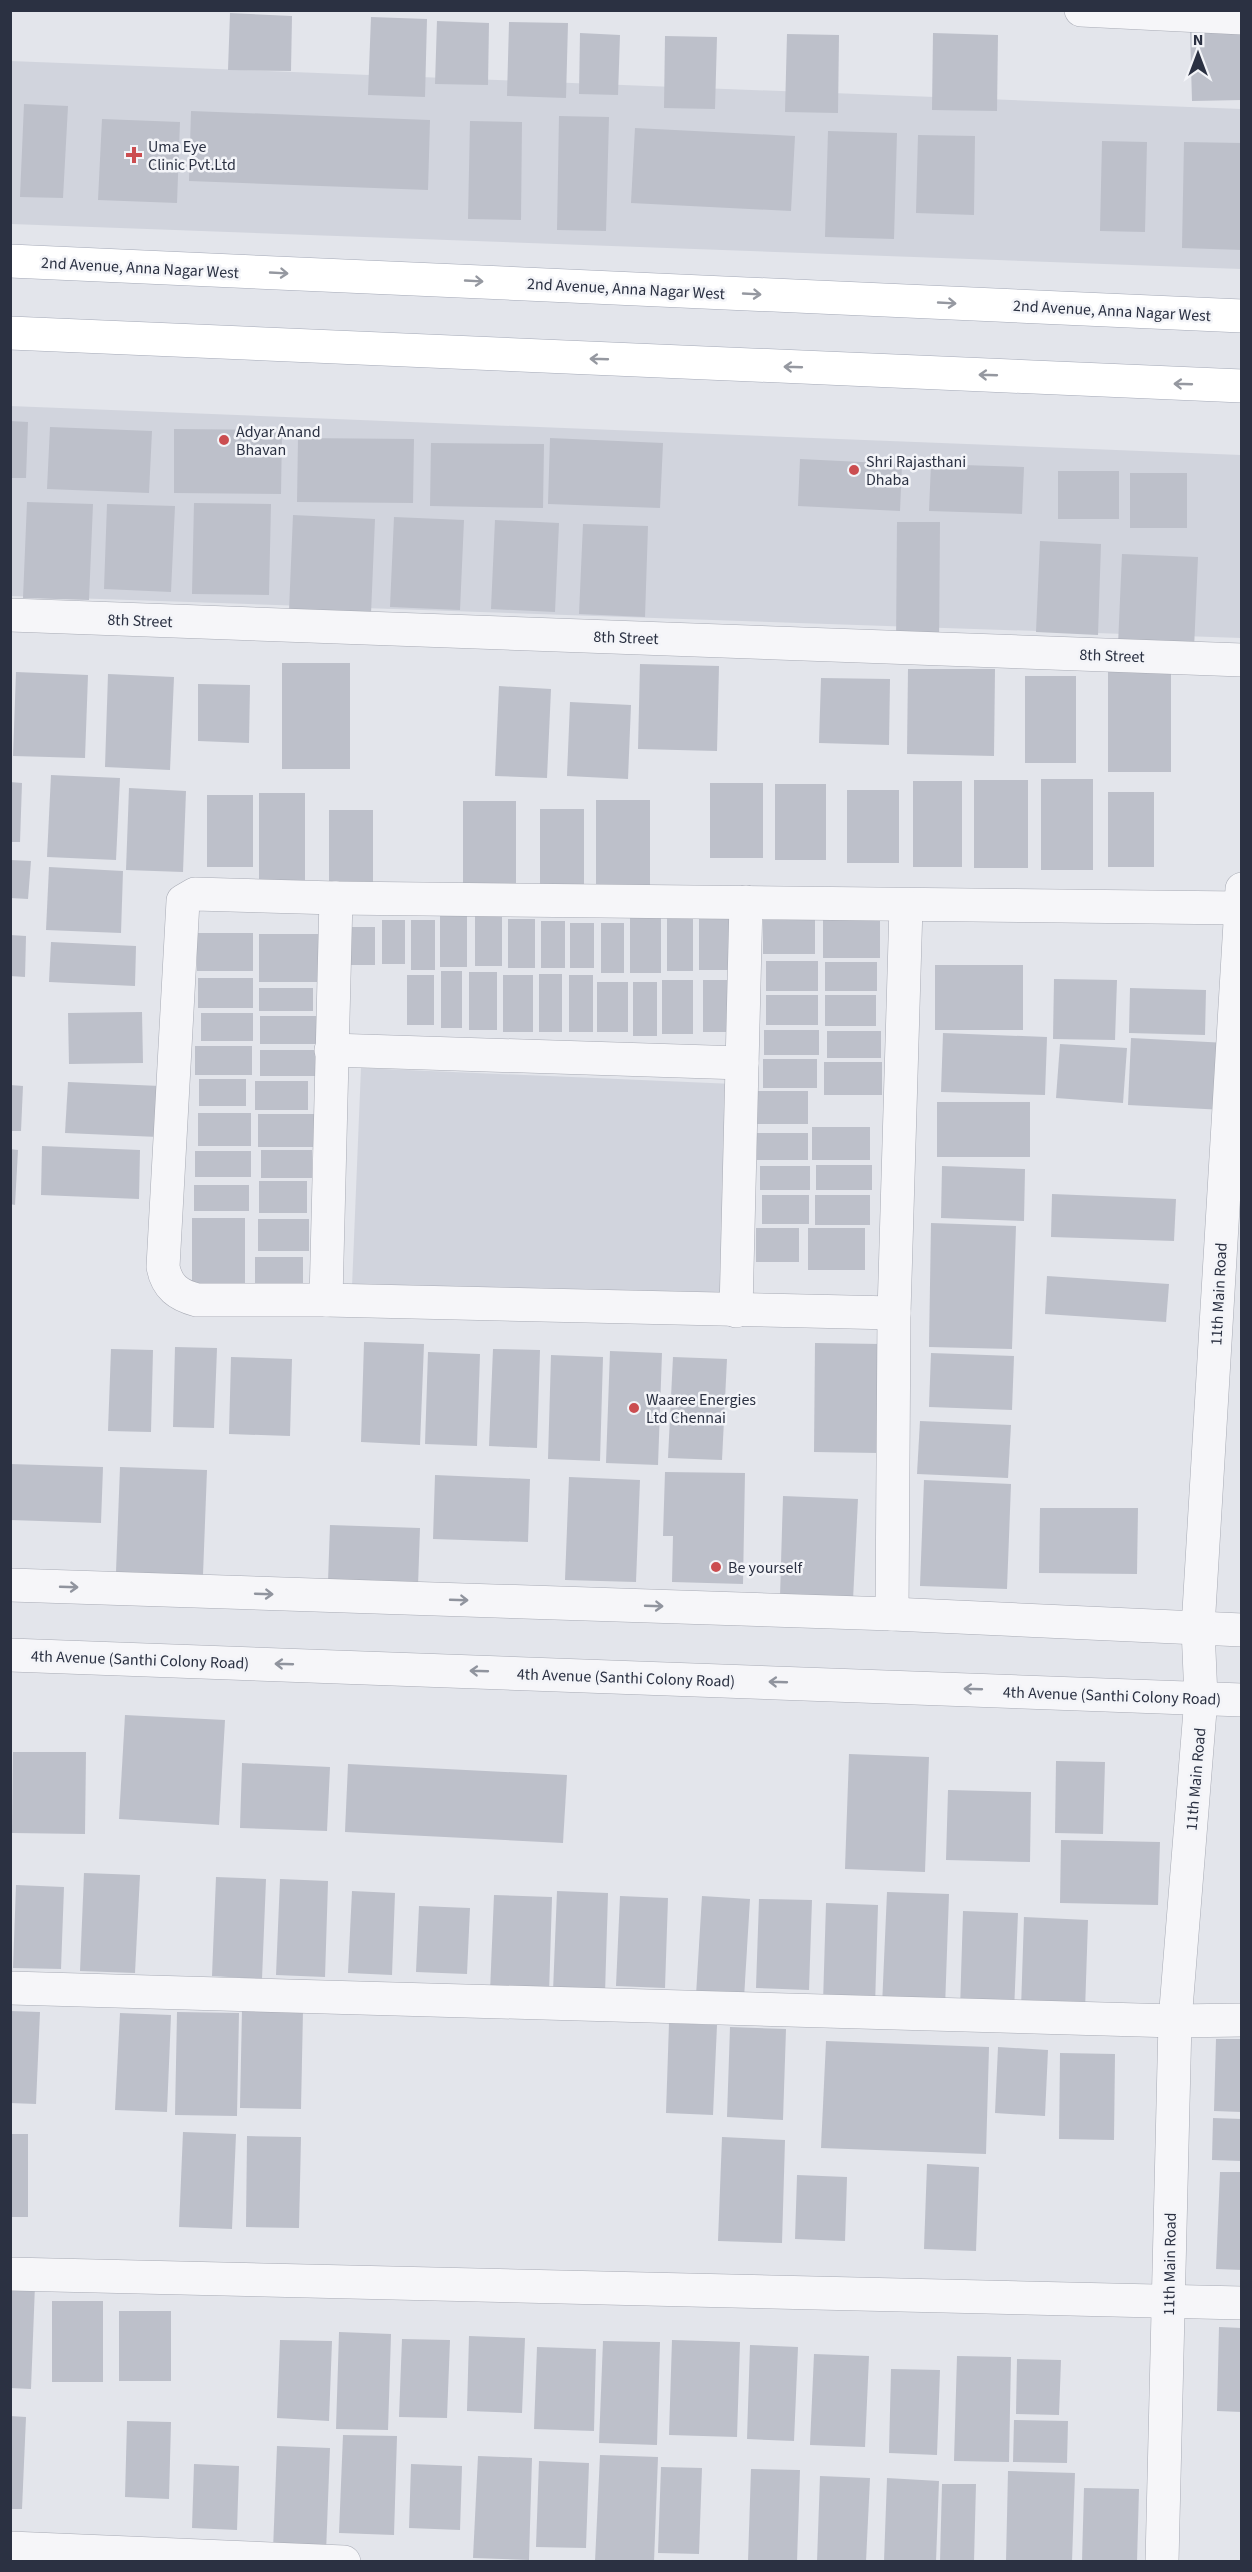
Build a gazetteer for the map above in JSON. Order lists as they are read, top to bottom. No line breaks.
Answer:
{"streets":{"main road":["2nd Avenue, Anna Nagar West"],"street":["8th Street","11th Main Road","4th Avenue (Santhi Colony Road)"]},"crossings":[["11th Main Road","4th Avenue (Santhi Colony Road)"]],"places":{"health":["Uma Eye Clinic Pvt.Ltd"],"other":["Adyar Anand Bhavan","Shri Rajasthani Dhaba","Waaree Energies Ltd Chennai","Be yourself"]},"north":"top"}
